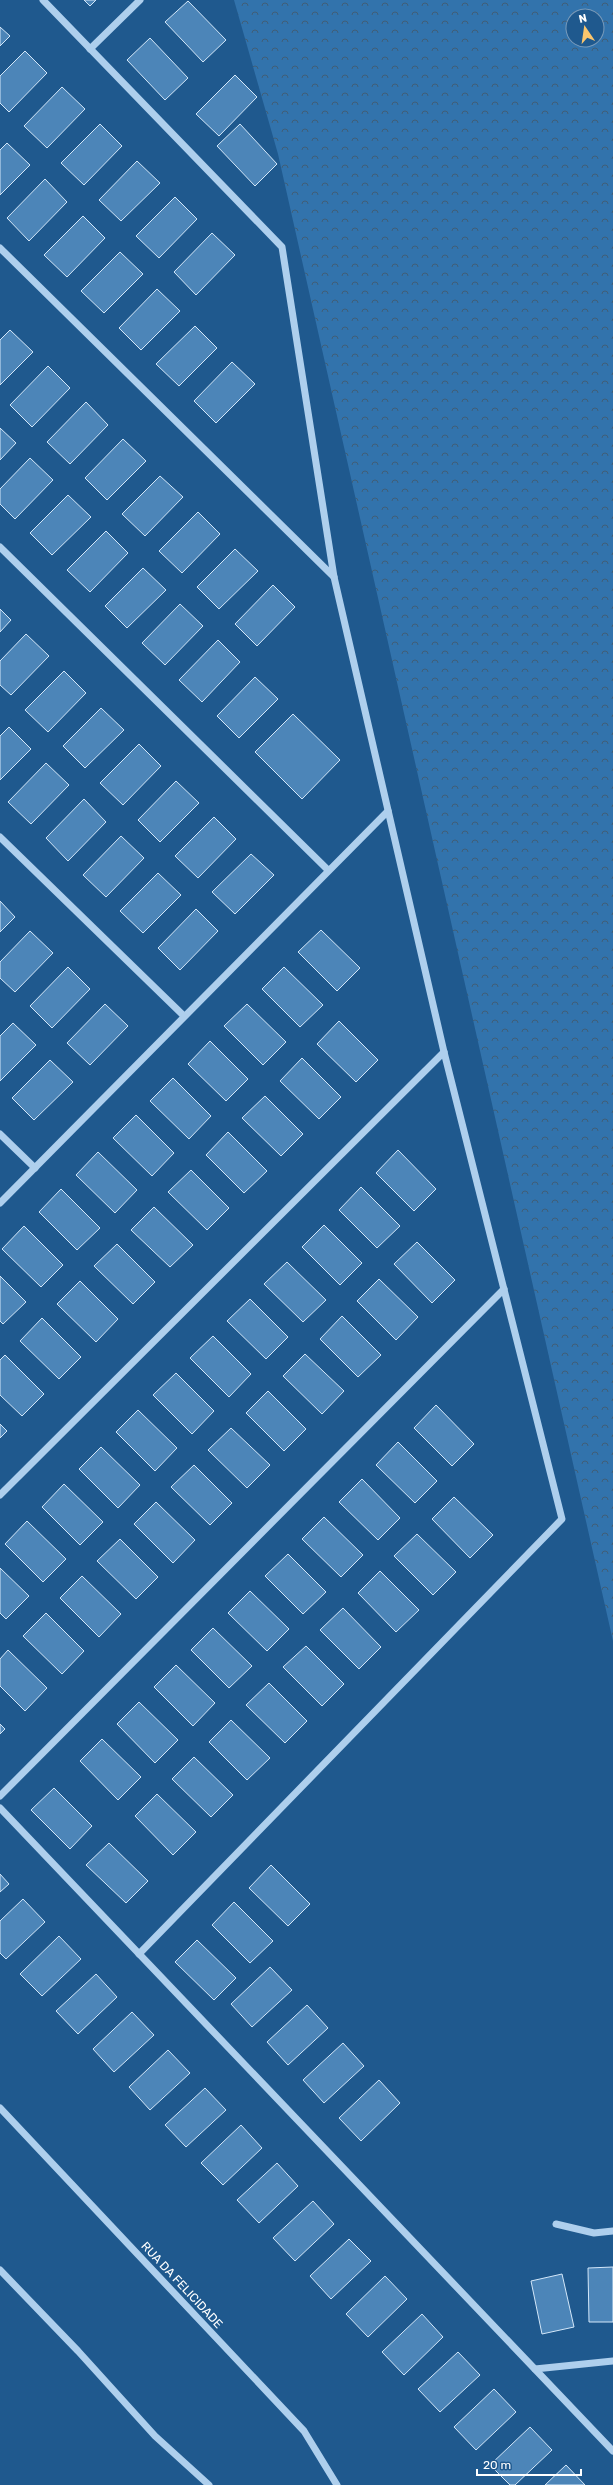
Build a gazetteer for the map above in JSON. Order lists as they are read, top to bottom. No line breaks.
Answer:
{"streets":{"street":["RUA DA FELICIDADE"]},"scale_bar":"20 m","north":"top"}
